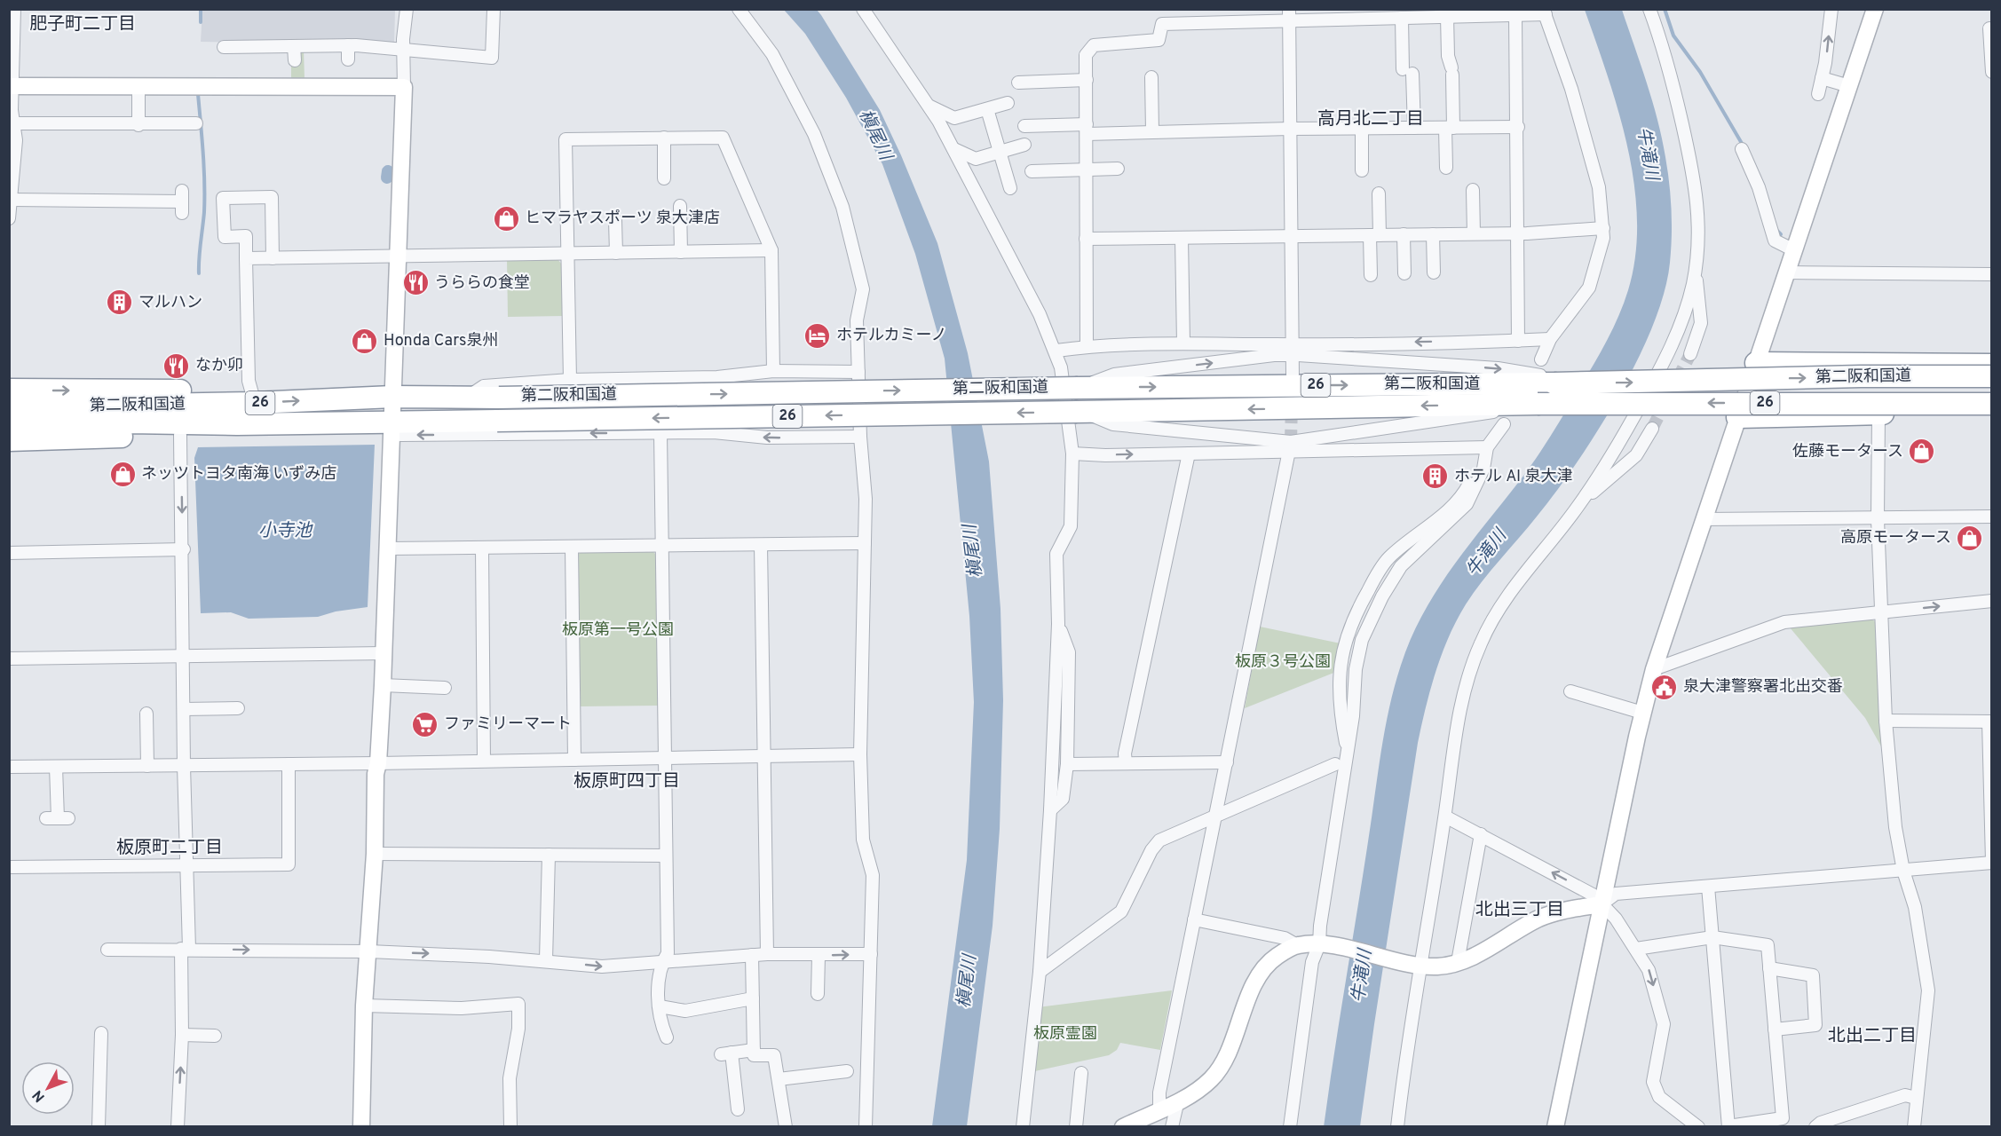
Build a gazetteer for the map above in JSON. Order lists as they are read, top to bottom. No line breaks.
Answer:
{"streets":{"highway":["第二阪和国道","26"]},"crossings":[["第二阪和国道","26"]],"districts":["肥子町二丁目","高月北二丁目","板原町四丁目","板原町二丁目","北出三丁目","北出二丁目"],"water":["槇尾川","牛滝川","小寺池"],"parks":["板原第一号公園","板原３号公園","板原霊園"],"places":{"shop":["ヒマラヤスポーツ 泉大津店","Honda Cars泉州","佐藤モータース","ネッツトヨタ南海 いずみ店","高原モータース"],"restaurant":["うららの食堂","なか卯"],"building":["マルハン","ホテル AI 泉大津"],"hotel":["ホテルカミーノ"],"public building":["泉大津警察署北出交番"],"supermarket":["ファミリーマート"]},"north":"bottom left"}
